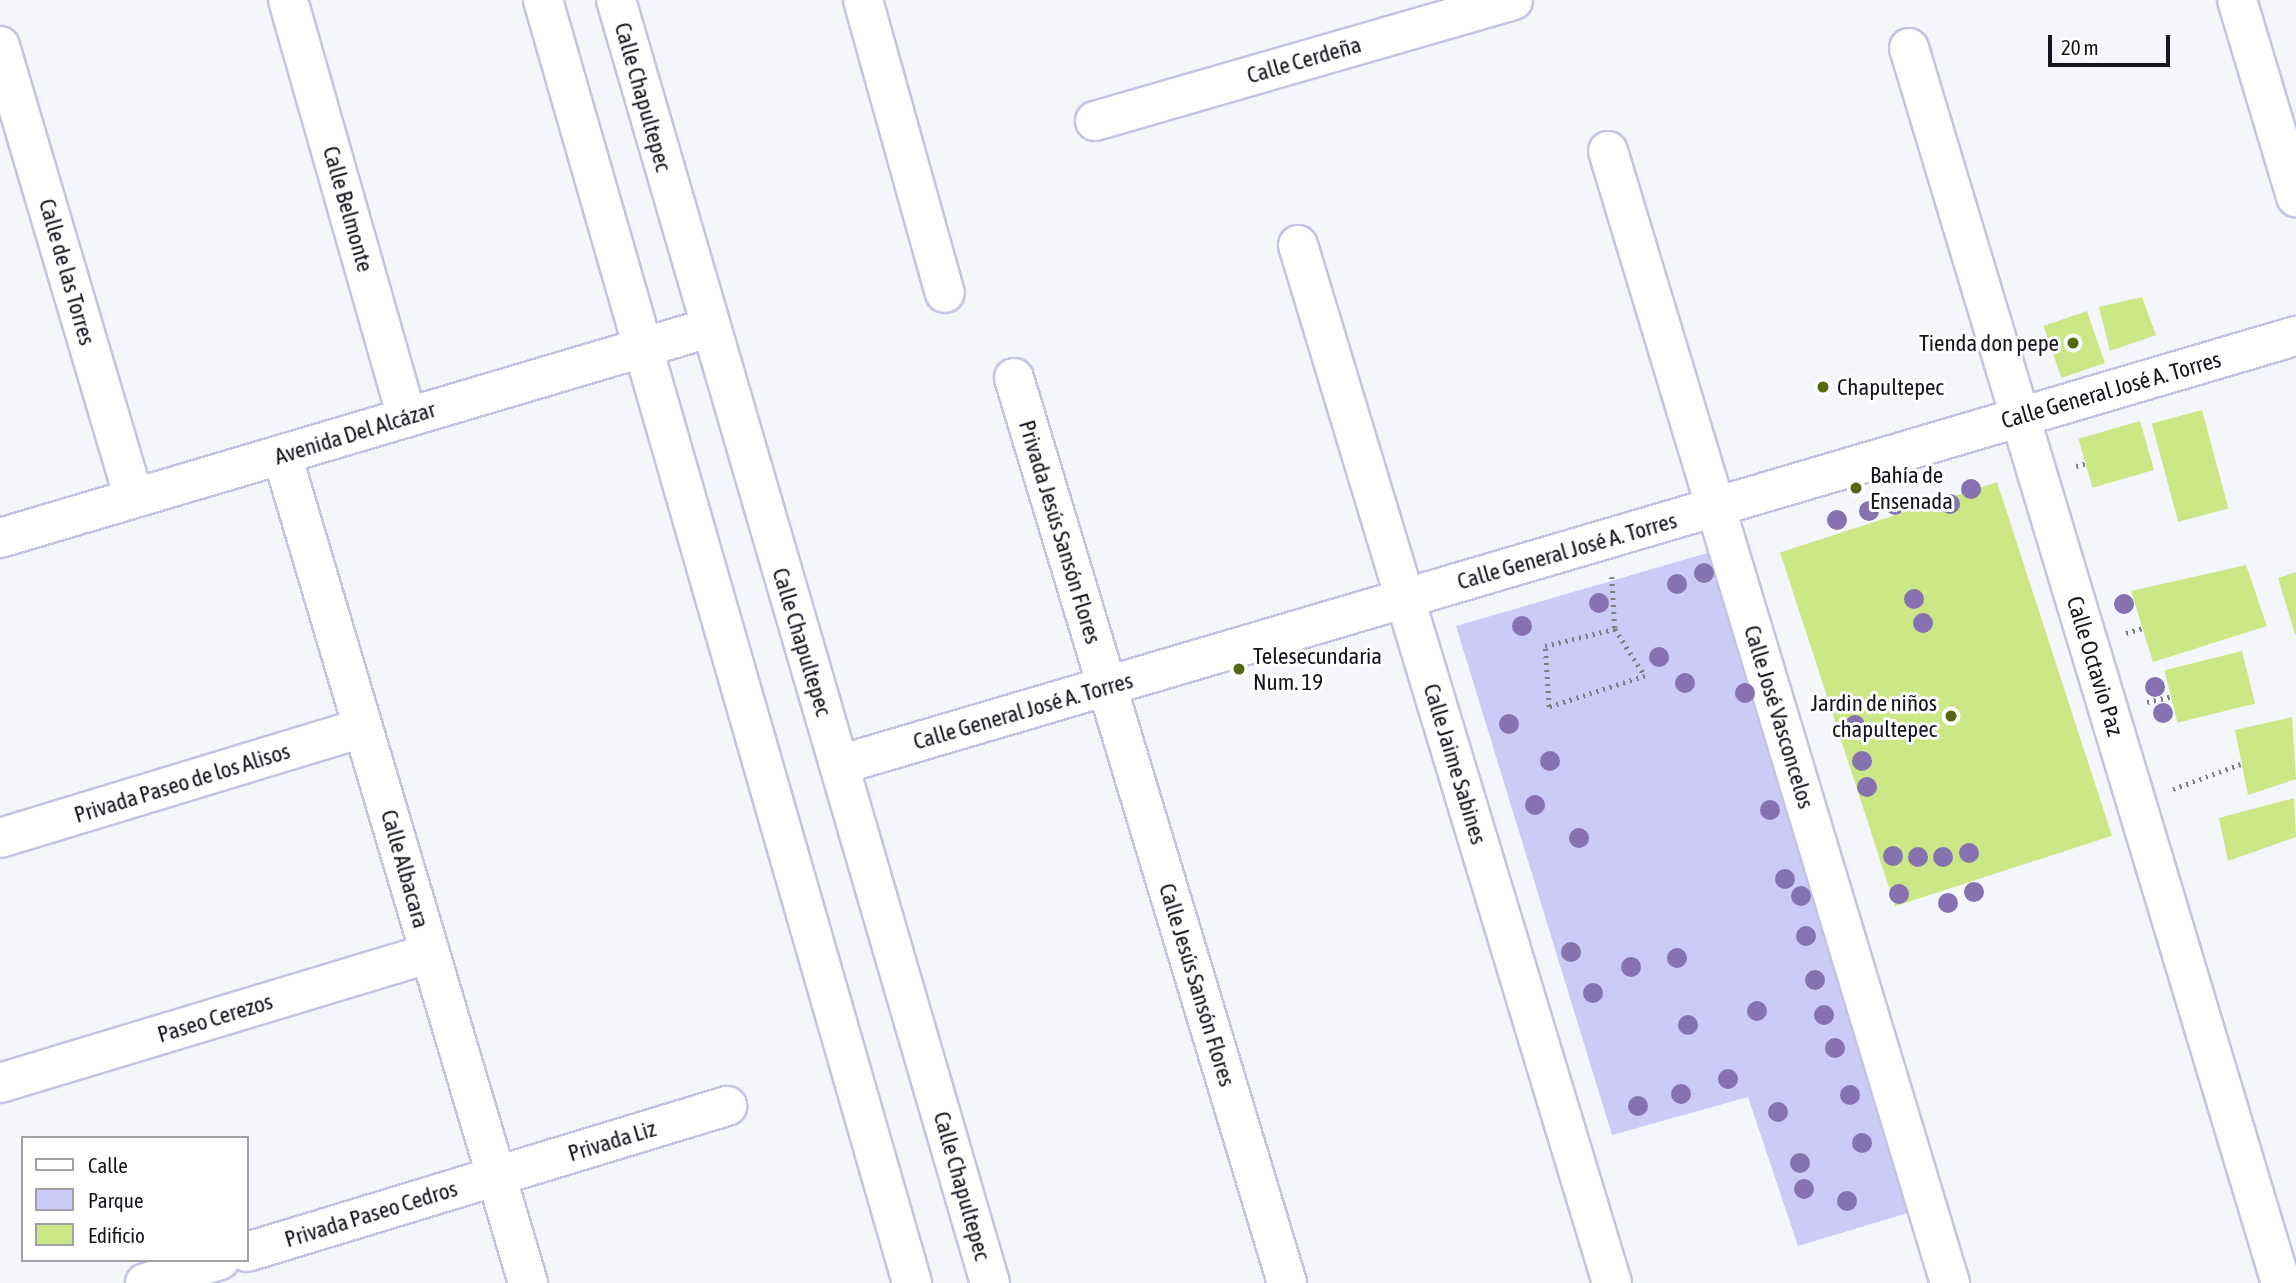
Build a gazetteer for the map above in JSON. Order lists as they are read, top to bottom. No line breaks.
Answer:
{"streets":{"street":["Calle Cerdeña","Calle Chapultepec","Calle Belmonte","Calle de las Torres","Calle General José A. Torres","Avenida Del Alcázar","Privada Jesús Sansón Flores","Calle Octavio Paz","Calle José Vasconcelos","Calle Jaime Sabines","Privada Paseo de los Alisos","Calle Albacara","Calle Jesús Sansón Flores","Paseo Cerezos","Privada Liz","Privada Paseo Cedros"]},"crossings":[["Calle Chapultepec","Calle General José A. Torres"],["Calle Chapultepec","Avenida Del Alcázar"],["Calle Belmonte","Avenida Del Alcázar"],["Calle de las Torres","Avenida Del Alcázar"],["Calle General José A. Torres","Privada Jesús Sansón Flores"],["Calle General José A. Torres","Calle Octavio Paz"],["Calle General José A. Torres","Calle José Vasconcelos"],["Calle General José A. Torres","Calle Jaime Sabines"],["Calle General José A. Torres","Calle Jesús Sansón Flores"],["Avenida Del Alcázar","Calle Albacara"],["Privada Jesús Sansón Flores","Calle Jesús Sansón Flores"],["Privada Paseo de los Alisos","Calle Albacara"],["Calle Albacara","Paseo Cerezos"],["Calle Albacara","Privada Liz"],["Calle Albacara","Privada Paseo Cedros"],["Privada Liz","Privada Paseo Cedros"]],"places":["Tienda don pepe","Chapultepec","Bahía de Ensenada","Telesecundaria Num. 19","Jardin de niños chapultepec"],"legend":["Calle","Parque","Edificio"],"scale_bar":"20 m"}
